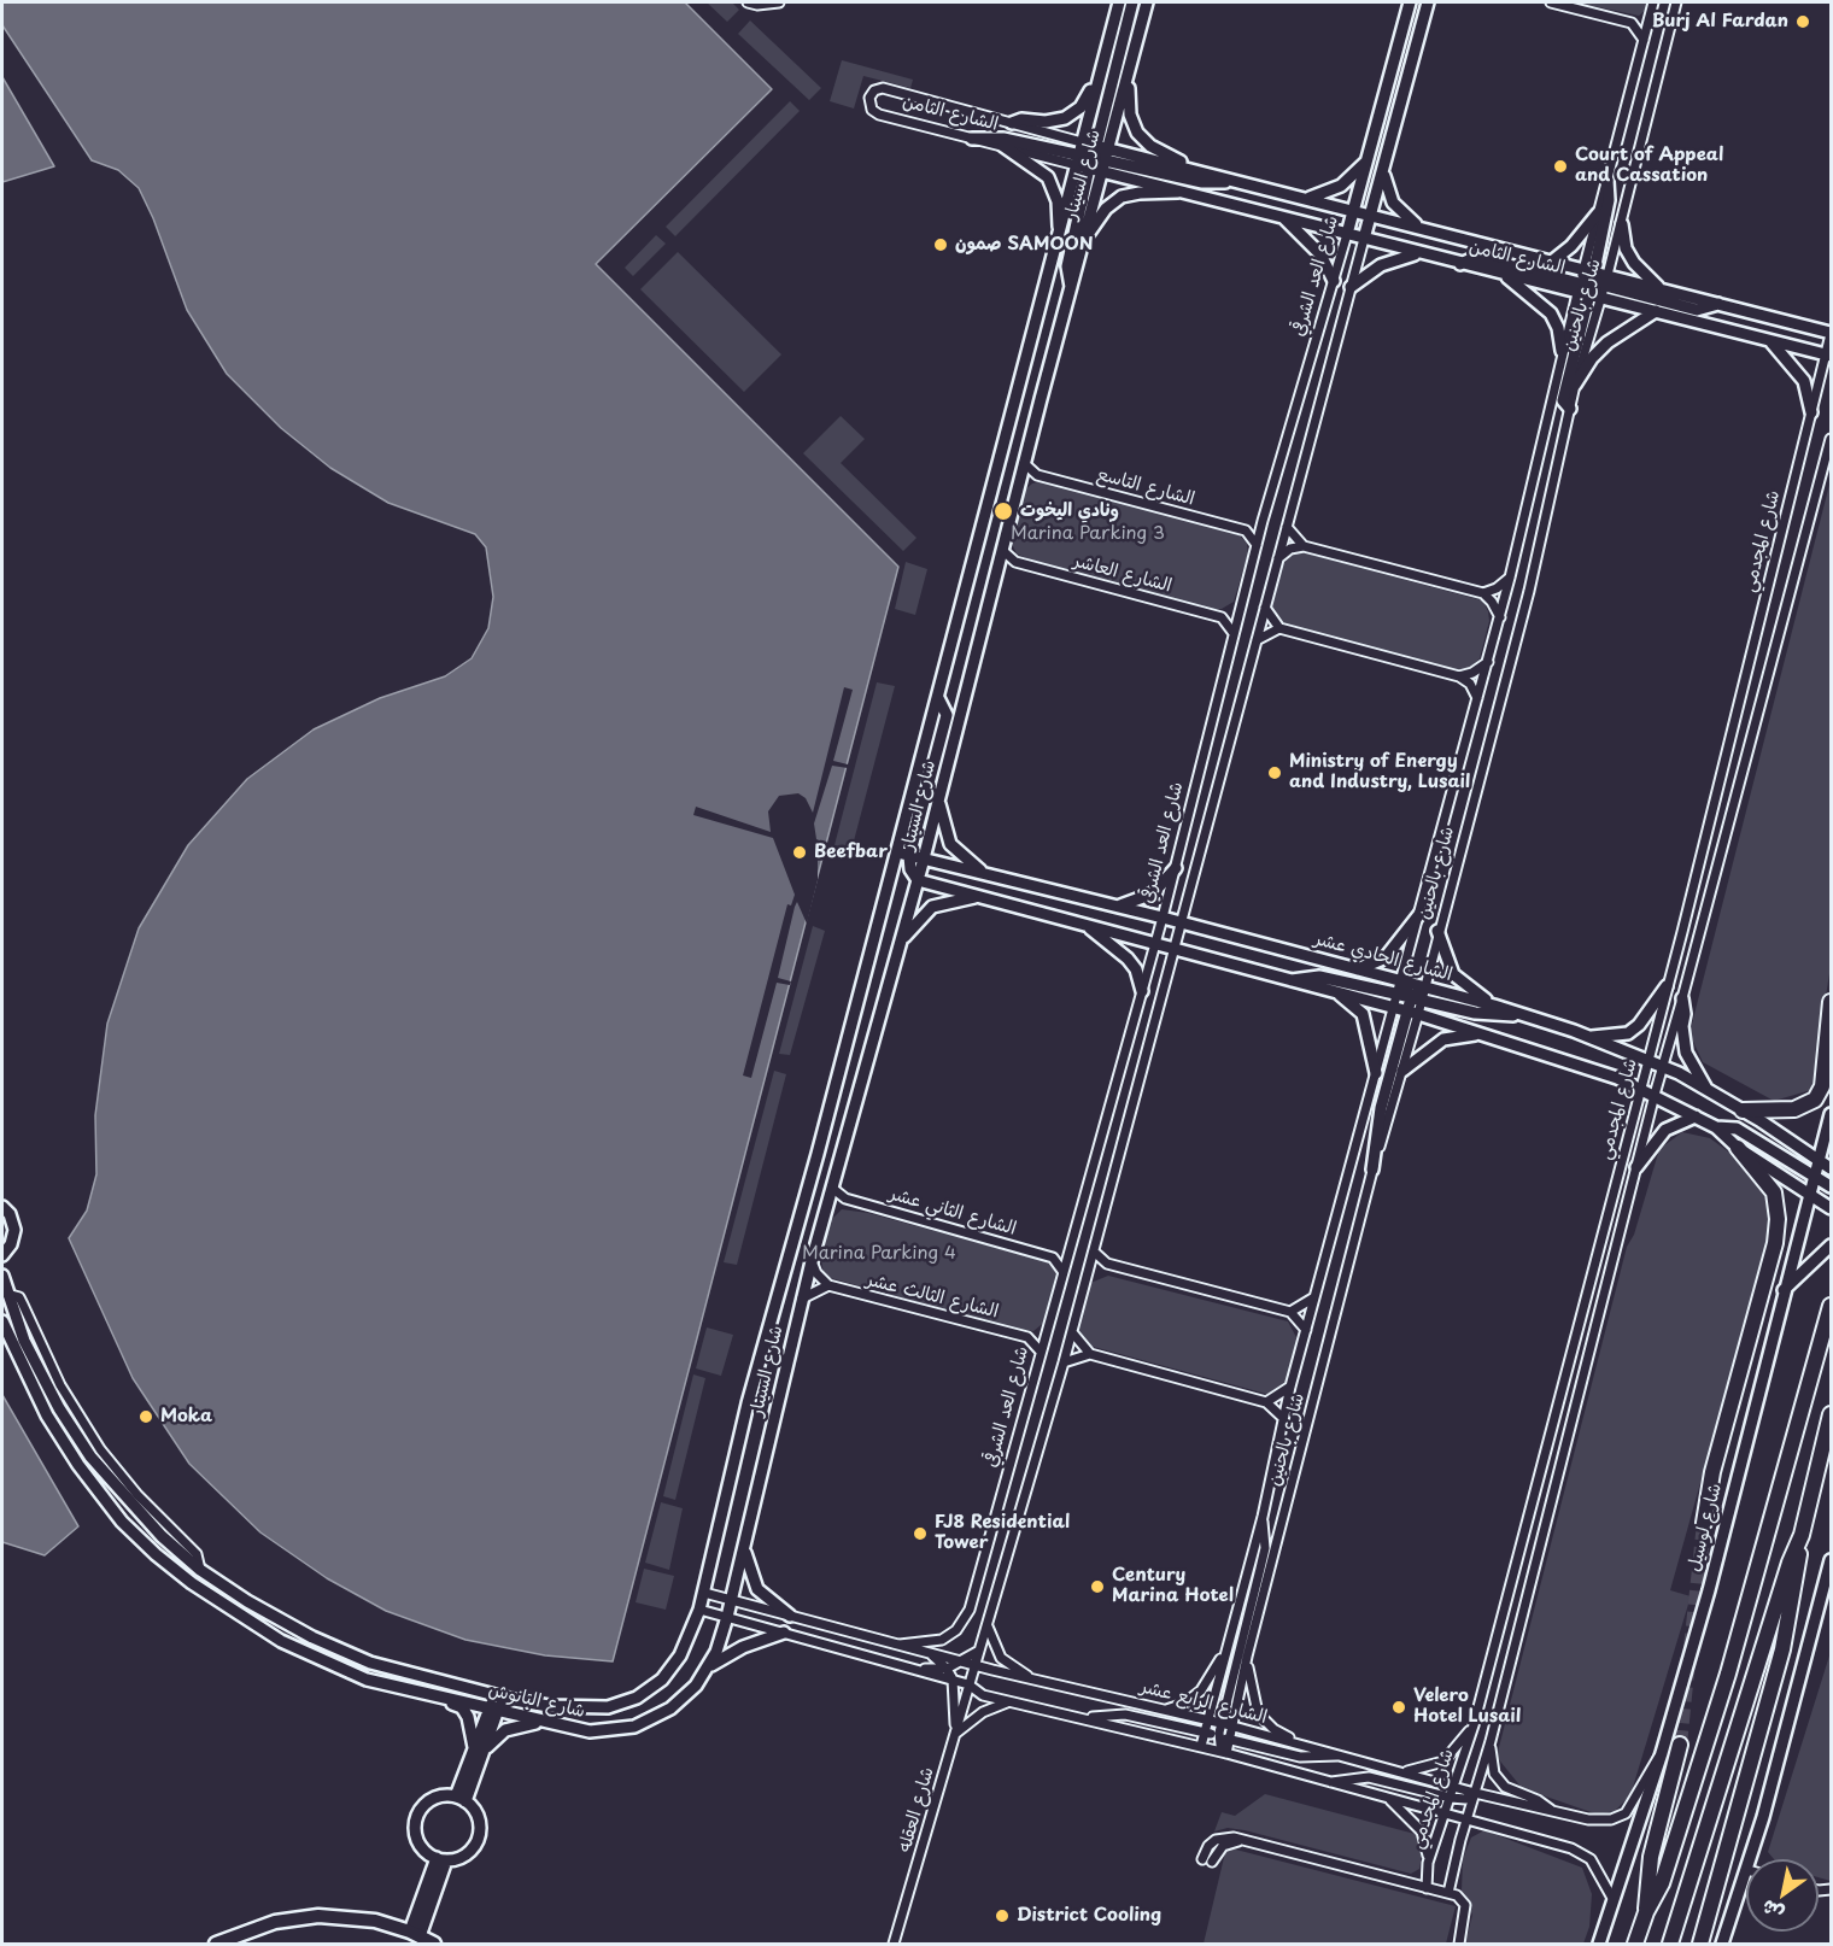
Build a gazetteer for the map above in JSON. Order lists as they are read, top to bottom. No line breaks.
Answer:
{"streets":{"street":["الشارع الثامن","شارع السينار","شارع العد الشرقي","شارع بالحنين","الشارع التاسع","شارع المجدمي","الشارع العاشر","الشارع الحادي عشر","الشارع الثاني عشر","الشارع الثالث عشر","شارع لوسيل","شارع البانوش","الشارع الرابع عشر","شارع العقله"]},"crossings":[["الشارع الثامن","شارع السينار"],["الشارع الثامن","شارع العد الشرقي"],["الشارع الثامن","شارع بالحنين"],["الشارع الثامن","شارع المجدمي"],["شارع السينار","الشارع التاسع"],["شارع السينار","الشارع العاشر"],["شارع السينار","الشارع الحادي عشر"],["شارع السينار","الشارع الثاني عشر"],["شارع السينار","شارع البانوش"],["شارع السينار","الشارع الرابع عشر"],["شارع العد الشرقي","الشارع الحادي عشر"],["شارع العد الشرقي","الشارع الرابع عشر"],["شارع العد الشرقي","شارع العقله"],["شارع بالحنين","الشارع الحادي عشر"],["شارع بالحنين","الشارع الرابع عشر"],["شارع المجدمي","الشارع الحادي عشر"],["شارع المجدمي","الشارع الرابع عشر"],["الشارع الحادي عشر","شارع لوسيل"],["شارع لوسيل","الشارع الرابع عشر"]],"parks":["Marina Parking 3","Marina Parking 4"],"places":["Burj Al Fardan","Court of Appeal and Cassation","صمون SAMOON","ونادي اليخوت","Ministry of Energy and Industry, Lusail","Beefbar","Moka","FJ8 Residential Tower","Century Marina Hotel","Velero Hotel Lusail","District Cooling"],"north":"bottom left"}
